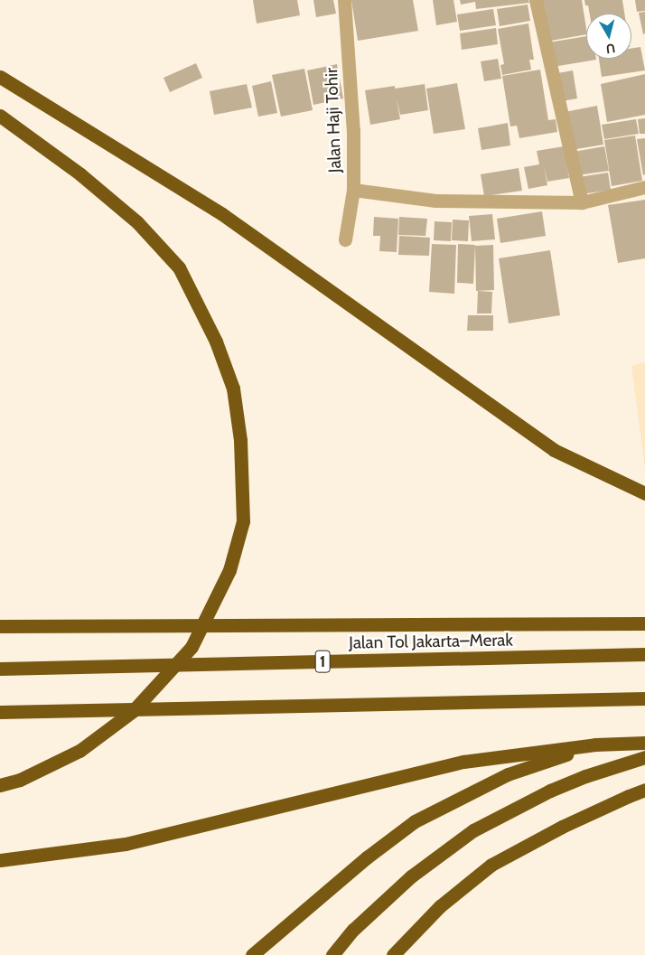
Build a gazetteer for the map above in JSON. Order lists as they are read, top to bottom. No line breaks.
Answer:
{"streets":{"highway":["Jalan Tol Jakarta–Merak","1"],"street":["Jalan Haji Tohir"]},"north":"bottom"}
